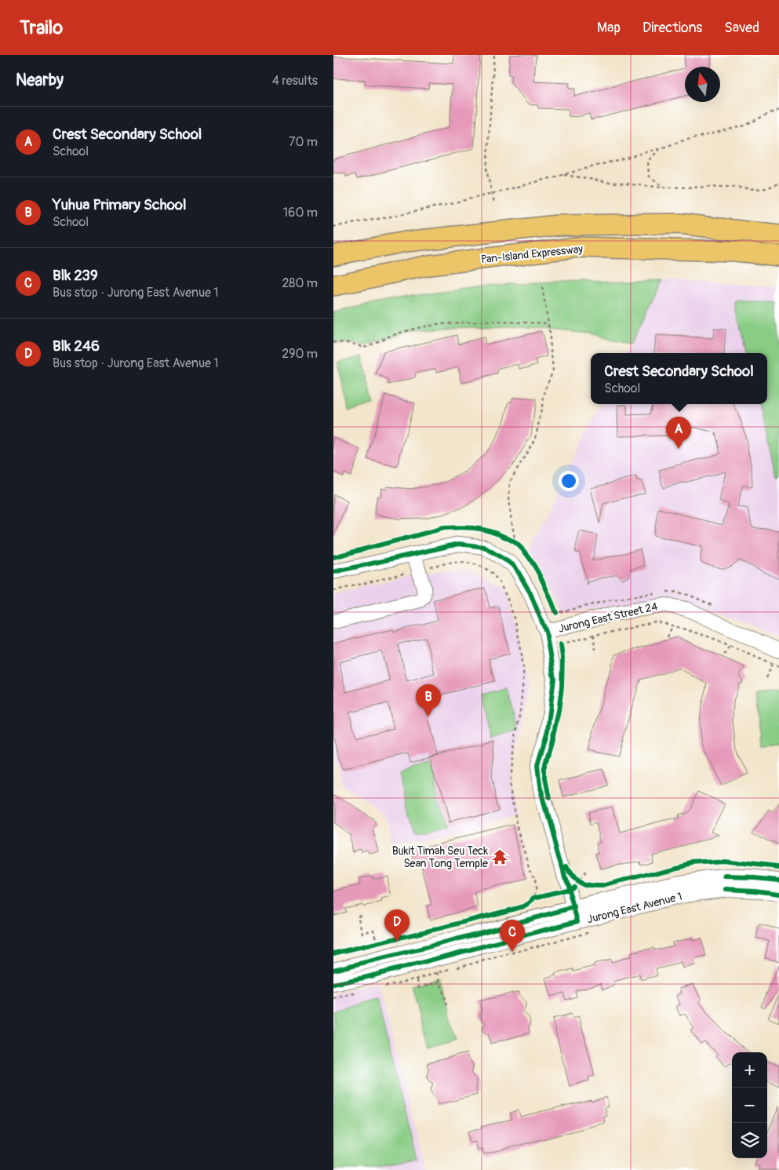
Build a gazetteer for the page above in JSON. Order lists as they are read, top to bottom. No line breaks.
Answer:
{"streets":{"highway":["Pan-Island Expressway"],"street":["Jurong East Street 24","Jurong East Avenue 1"]},"crossings":[["Jurong East Street 24","Jurong East Avenue 1"]],"places":{"temple":["Bukit Timah Seu Teck Sean Tong Temple"]},"north":"top","page":{"header":"Trailo","nav":["Map","Directions","Saved"],"heading":["Nearby","4 results"],"list":[{"mark":"A","name":"Crest Secondary School","note":"School","value":"70 m"},{"mark":"B","name":"Yuhua Primary School","note":"School","value":"160 m"},{"mark":"C","name":"Blk 239","note":"Bus stop · Jurong East Avenue 1","value":"280 m"},{"mark":"D","name":"Blk 246","note":"Bus stop · Jurong East Avenue 1","value":"290 m"}],"popup":["Crest Secondary School","School"],"pins":["A","B","D","C"],"map_buttons":["+","−"]}}
